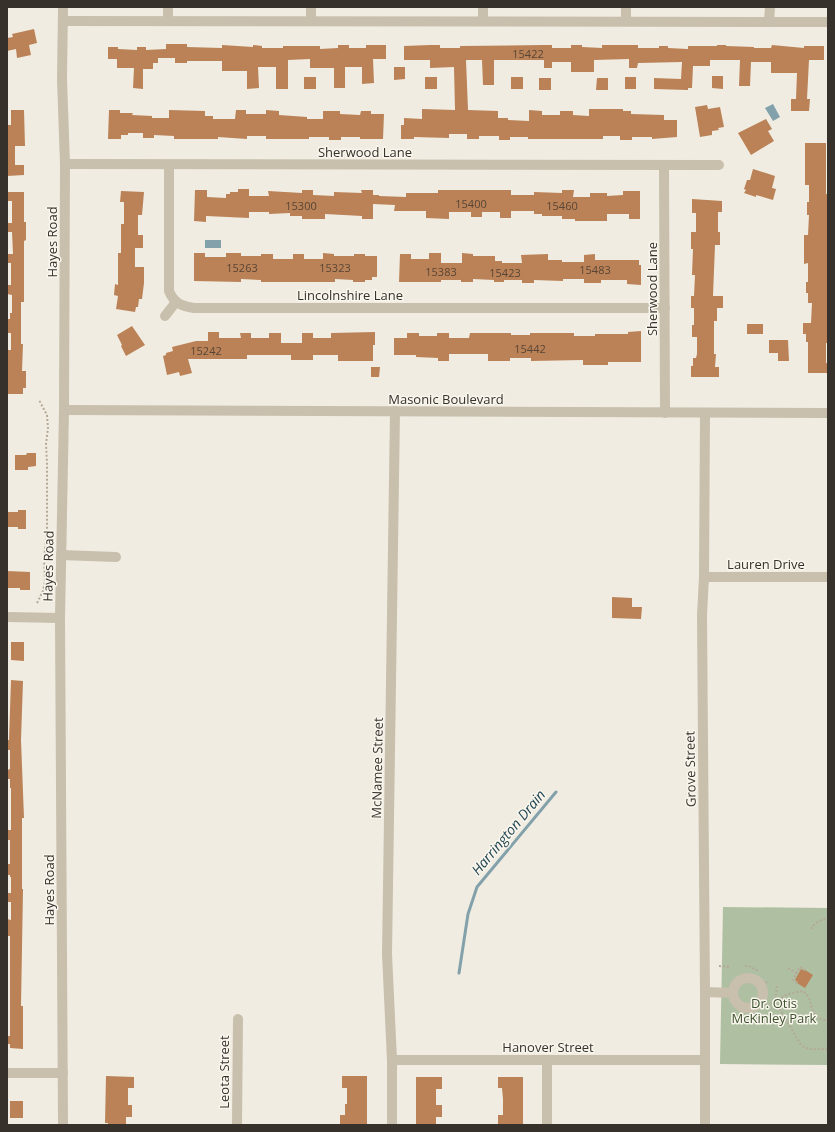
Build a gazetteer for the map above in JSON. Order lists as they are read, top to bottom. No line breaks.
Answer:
{"streets":{"street":["Sherwood Lane","Hayes Road","Lincolnshire Lane","Masonic Boulevard","Lauren Drive","McNamee Street","Grove Street","Hanover Street","Leota Street"]},"crossings":[["Sherwood Lane","Hayes Road"],["Sherwood Lane","Lincolnshire Lane"],["Sherwood Lane","Masonic Boulevard"],["Hayes Road","Masonic Boulevard"],["Masonic Boulevard","McNamee Street"],["Masonic Boulevard","Grove Street"],["Lauren Drive","Grove Street"],["McNamee Street","Hanover Street"],["Grove Street","Hanover Street"]],"water":["Harrington Drain"],"parks":["Dr. Otis McKinley Park"],"house_numbers":["15422","15400","15300","15460","15263","15323","15483","15383","15423","15442","15242"]}
